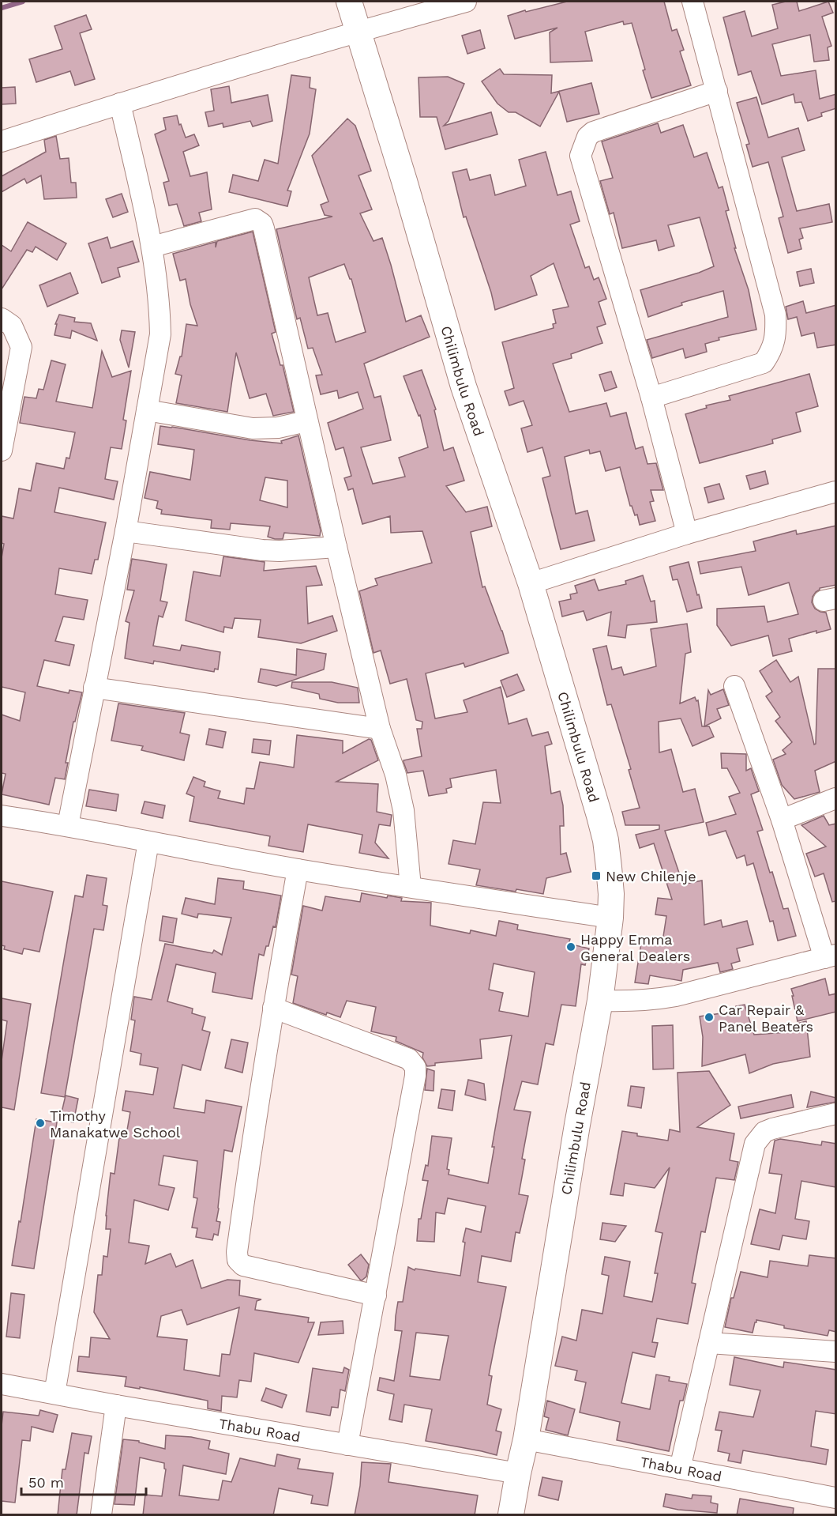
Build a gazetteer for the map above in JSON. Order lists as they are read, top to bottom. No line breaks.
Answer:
{"streets":{"main road":["Chilimbulu Road"],"street":["Thabu Road"]},"crossings":[["Chilimbulu Road","Thabu Road"]],"places":{"transit":["New Chilenje"],"other":["Happy Emma General Dealers","Car Repair & Panel Beaters","Timothy Manakatwe School"]},"scale_bar":"50 m"}
